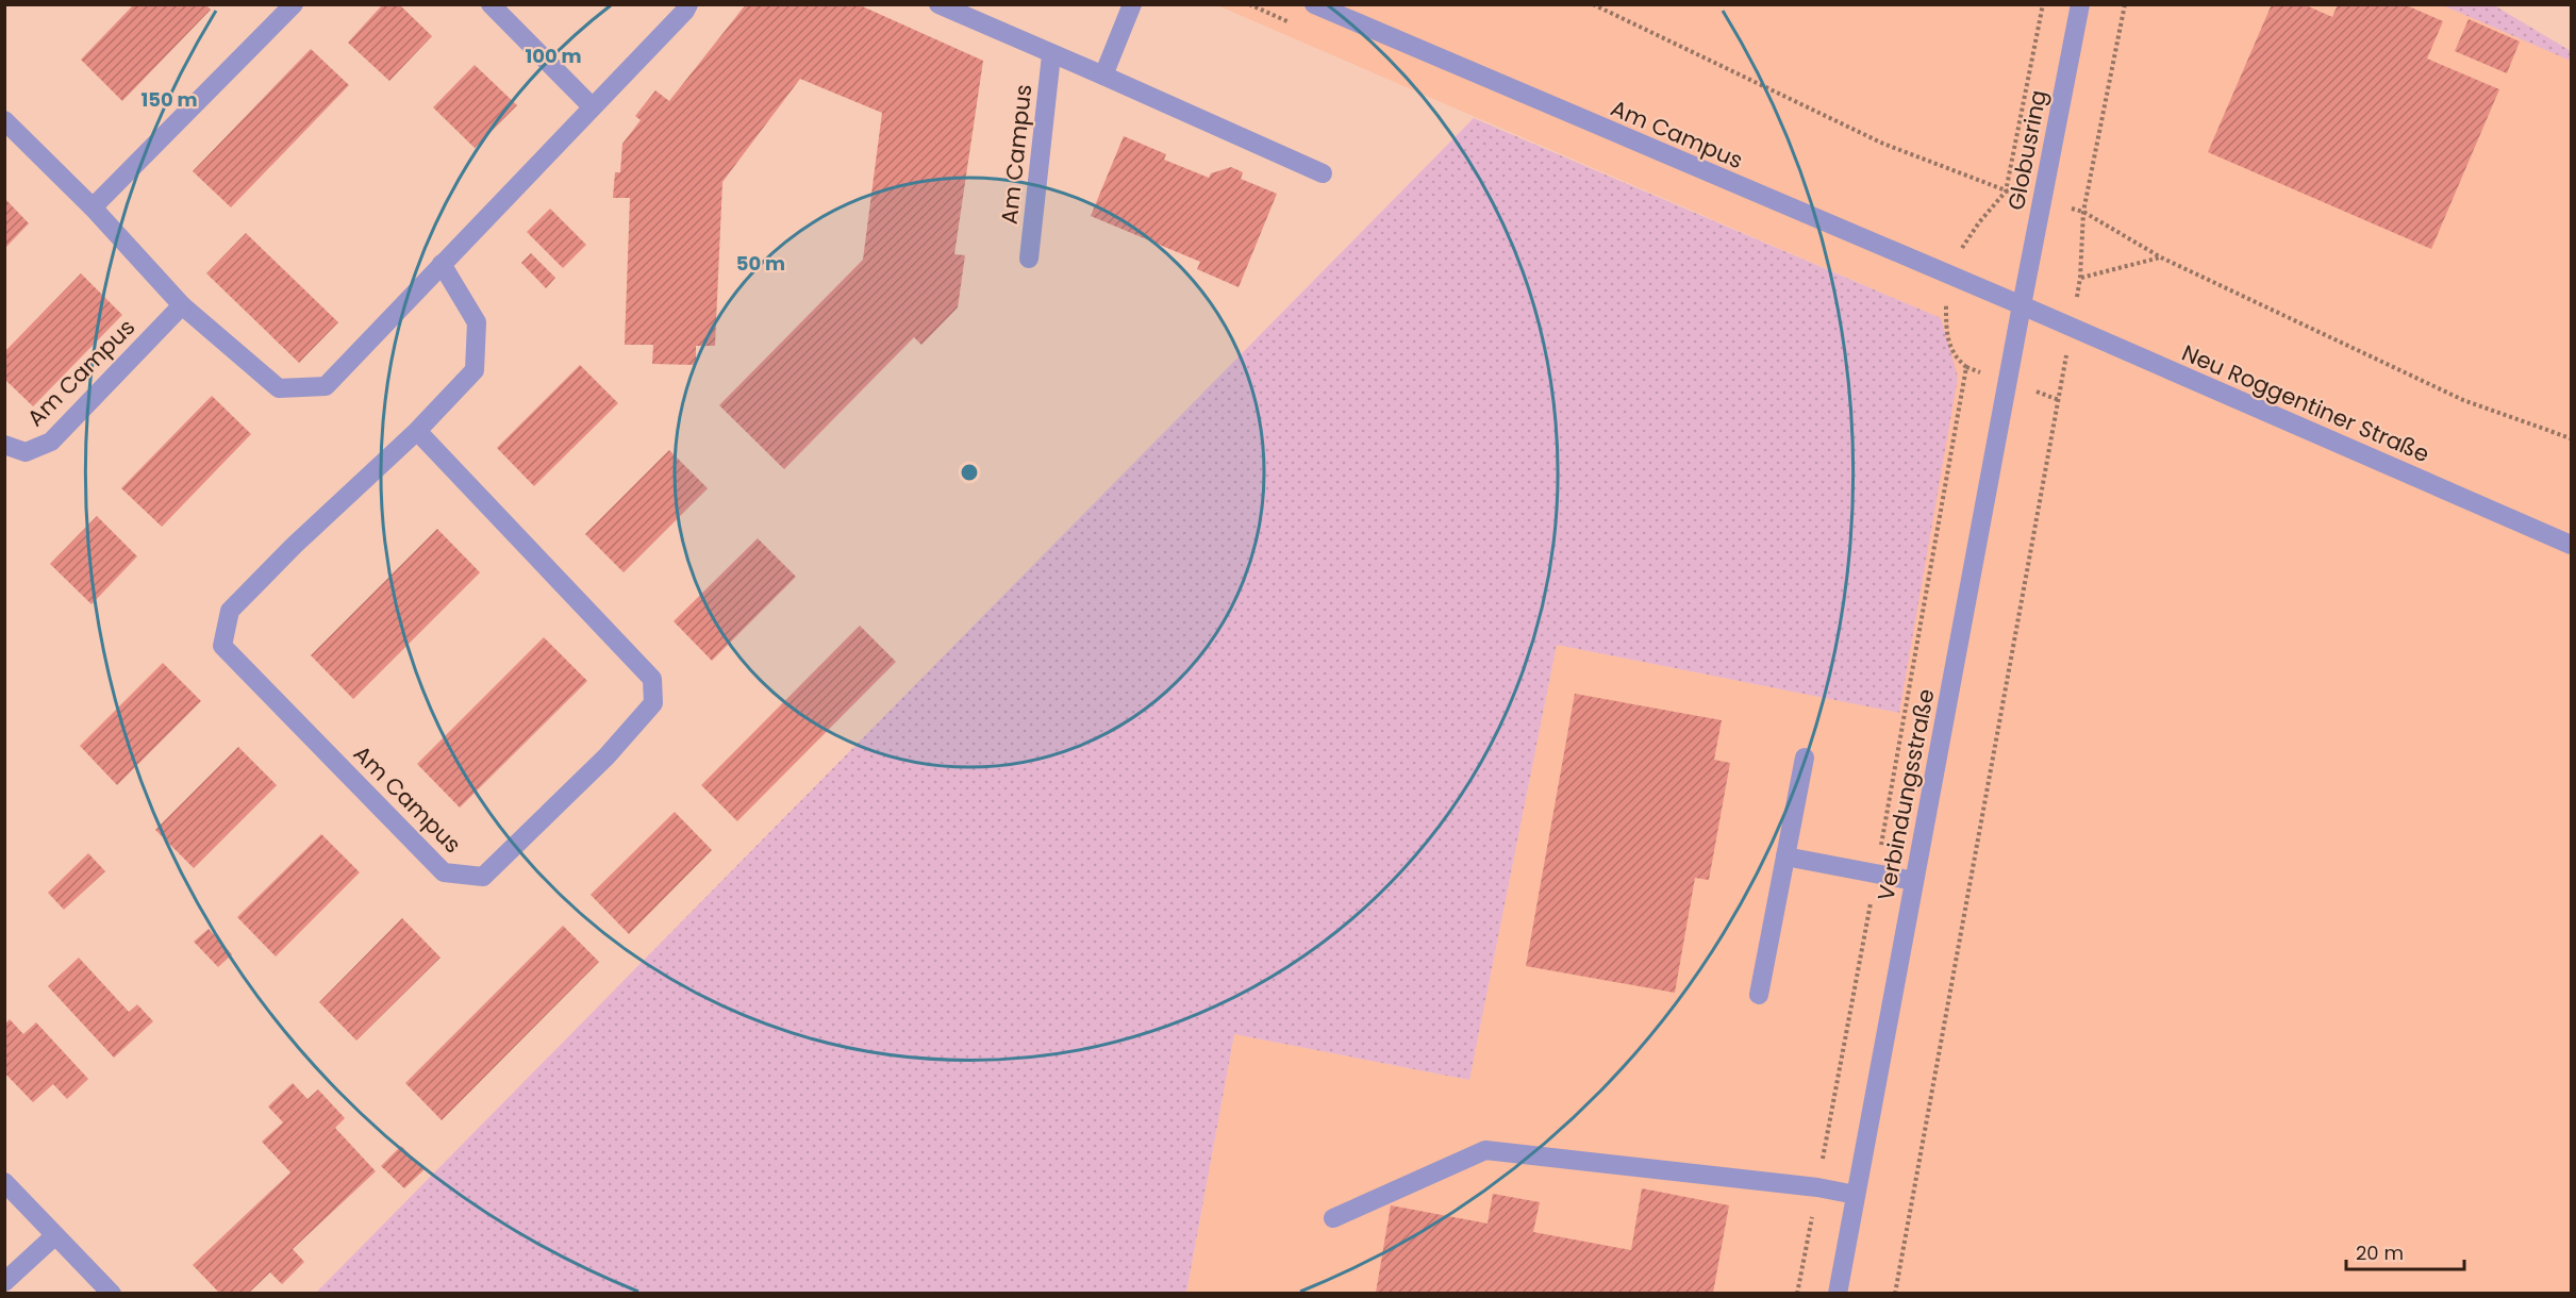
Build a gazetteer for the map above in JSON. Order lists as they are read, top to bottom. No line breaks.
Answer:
{"streets":{"street":["Am Campus","Globusring","Neu Roggentiner Straße","Verbindungsstraße"]},"crossings":[["Am Campus","Globusring"],["Am Campus","Neu Roggentiner Straße"],["Am Campus","Verbindungsstraße"],["Globusring","Neu Roggentiner Straße"],["Globusring","Verbindungsstraße"],["Neu Roggentiner Straße","Verbindungsstraße"]],"scale_bar":"20 m","rings":["100 m","150 m","50 m"]}
